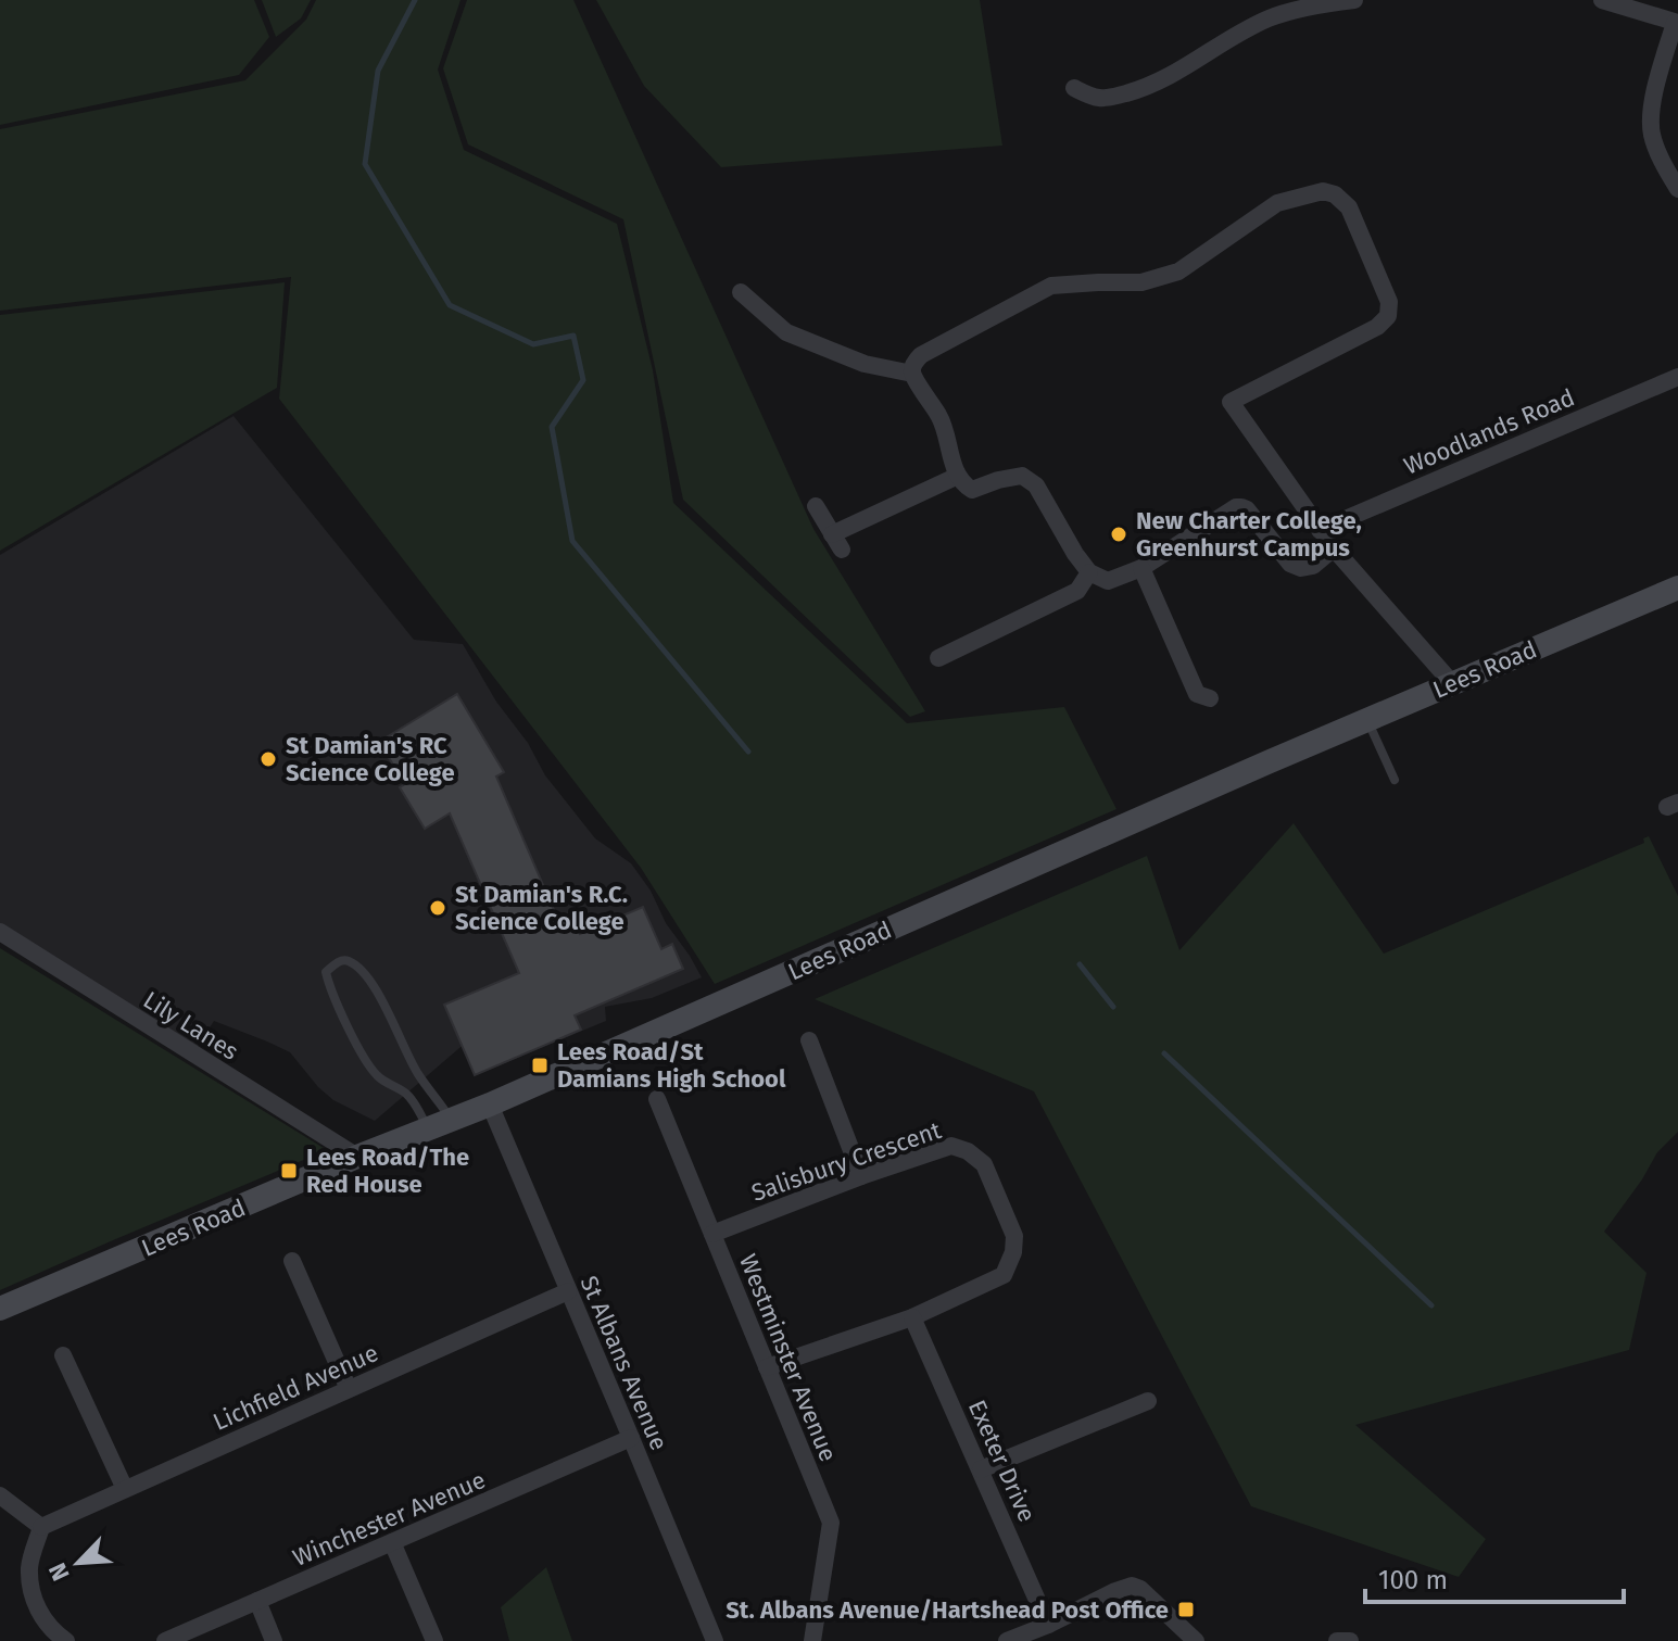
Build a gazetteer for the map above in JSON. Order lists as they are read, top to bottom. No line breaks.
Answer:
{"streets":{"main road":["Lees Road"],"street":["Woodlands Road","Lily Lanes","Salisbury Crescent","Westminster Avenue","St Albans Avenue","Lichfield Avenue","Exeter Drive","Winchester Avenue"]},"crossings":[["Lees Road","Lily Lanes"],["Lees Road","St Albans Avenue"],["Salisbury Crescent","Westminster Avenue"],["Salisbury Crescent","Exeter Drive"],["St Albans Avenue","Lichfield Avenue"],["St Albans Avenue","Winchester Avenue"]],"places":{"other":["New Charter College, Greenhurst Campus","St Damian's RC Science College","St Damian's R.C. Science College"],"transit":["Lees Road/St Damians High School","Lees Road/The Red House","St. Albans Avenue/Hartshead Post Office"]},"scale_bar":"100 m","north":"bottom left"}
